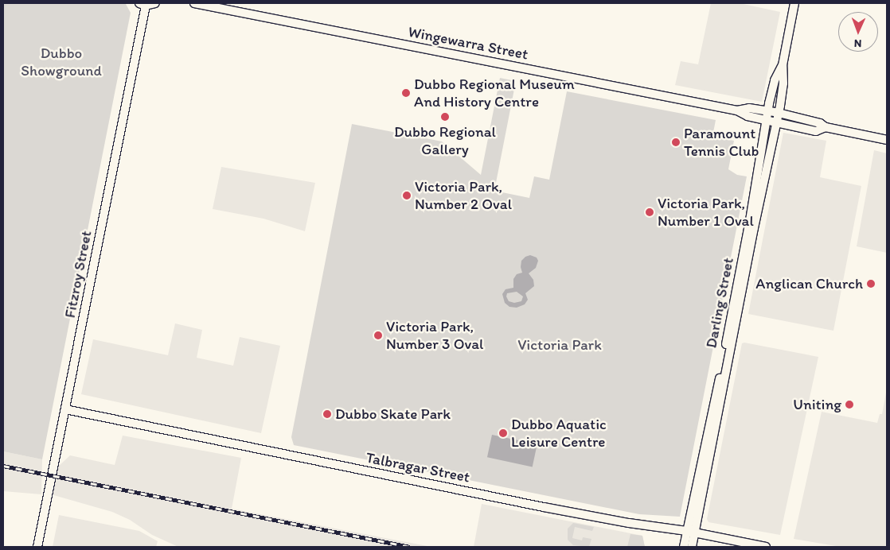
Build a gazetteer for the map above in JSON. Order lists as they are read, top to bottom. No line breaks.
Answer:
{"streets":{"street":["Wingewarra Street","Fitzroy Street","Darling Street","Talbragar Street"]},"crossings":[["Wingewarra Street","Darling Street"],["Fitzroy Street","Talbragar Street"],["Darling Street","Talbragar Street"]],"parks":["Dubbo Showground","Victoria Park"],"places":["Dubbo Regional Museum And History Centre","Dubbo Regional Gallery","Paramount Tennis Club","Victoria Park, Number 2 Oval","Victoria Park, Number 1 Oval","Anglican Church","Victoria Park, Number 3 Oval","Uniting","Dubbo Skate Park","Dubbo Aquatic Leisure Centre"],"north":"bottom"}
